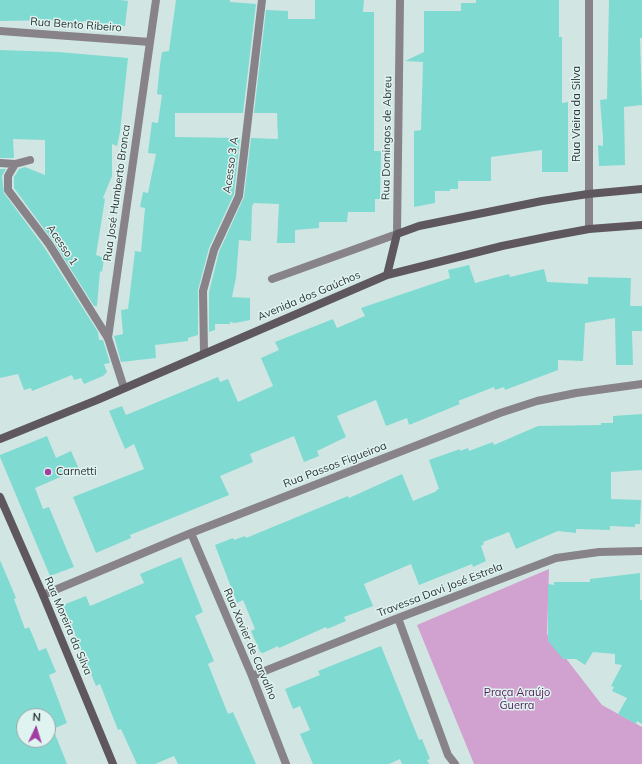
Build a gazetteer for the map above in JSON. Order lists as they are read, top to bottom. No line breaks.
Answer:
{"streets":{"street":["Rua Bento Ribeiro","Rua Vieira da Silva","Rua Domingos de Abreu","Acesso 3 A","Rua José Humberto Bronca","Acesso 1","Avenida dos Gaúchos","Rua Passos Figueiroa","Travessa Davi José Estrela","Rua Moreira da Silva","Rua Xavier de Carvalho"]},"crossings":[["Rua Bento Ribeiro","Rua José Humberto Bronca"],["Rua Vieira da Silva","Avenida dos Gaúchos"],["Rua Domingos de Abreu","Avenida dos Gaúchos"],["Acesso 3 A","Avenida dos Gaúchos"],["Rua José Humberto Bronca","Acesso 1"],["Rua José Humberto Bronca","Avenida dos Gaúchos"],["Rua Passos Figueiroa","Rua Moreira da Silva"],["Rua Passos Figueiroa","Rua Xavier de Carvalho"],["Travessa Davi José Estrela","Rua Xavier de Carvalho"]],"parks":["Praça Araújo Guerra"],"places":["Carnetti"],"north":"top"}
